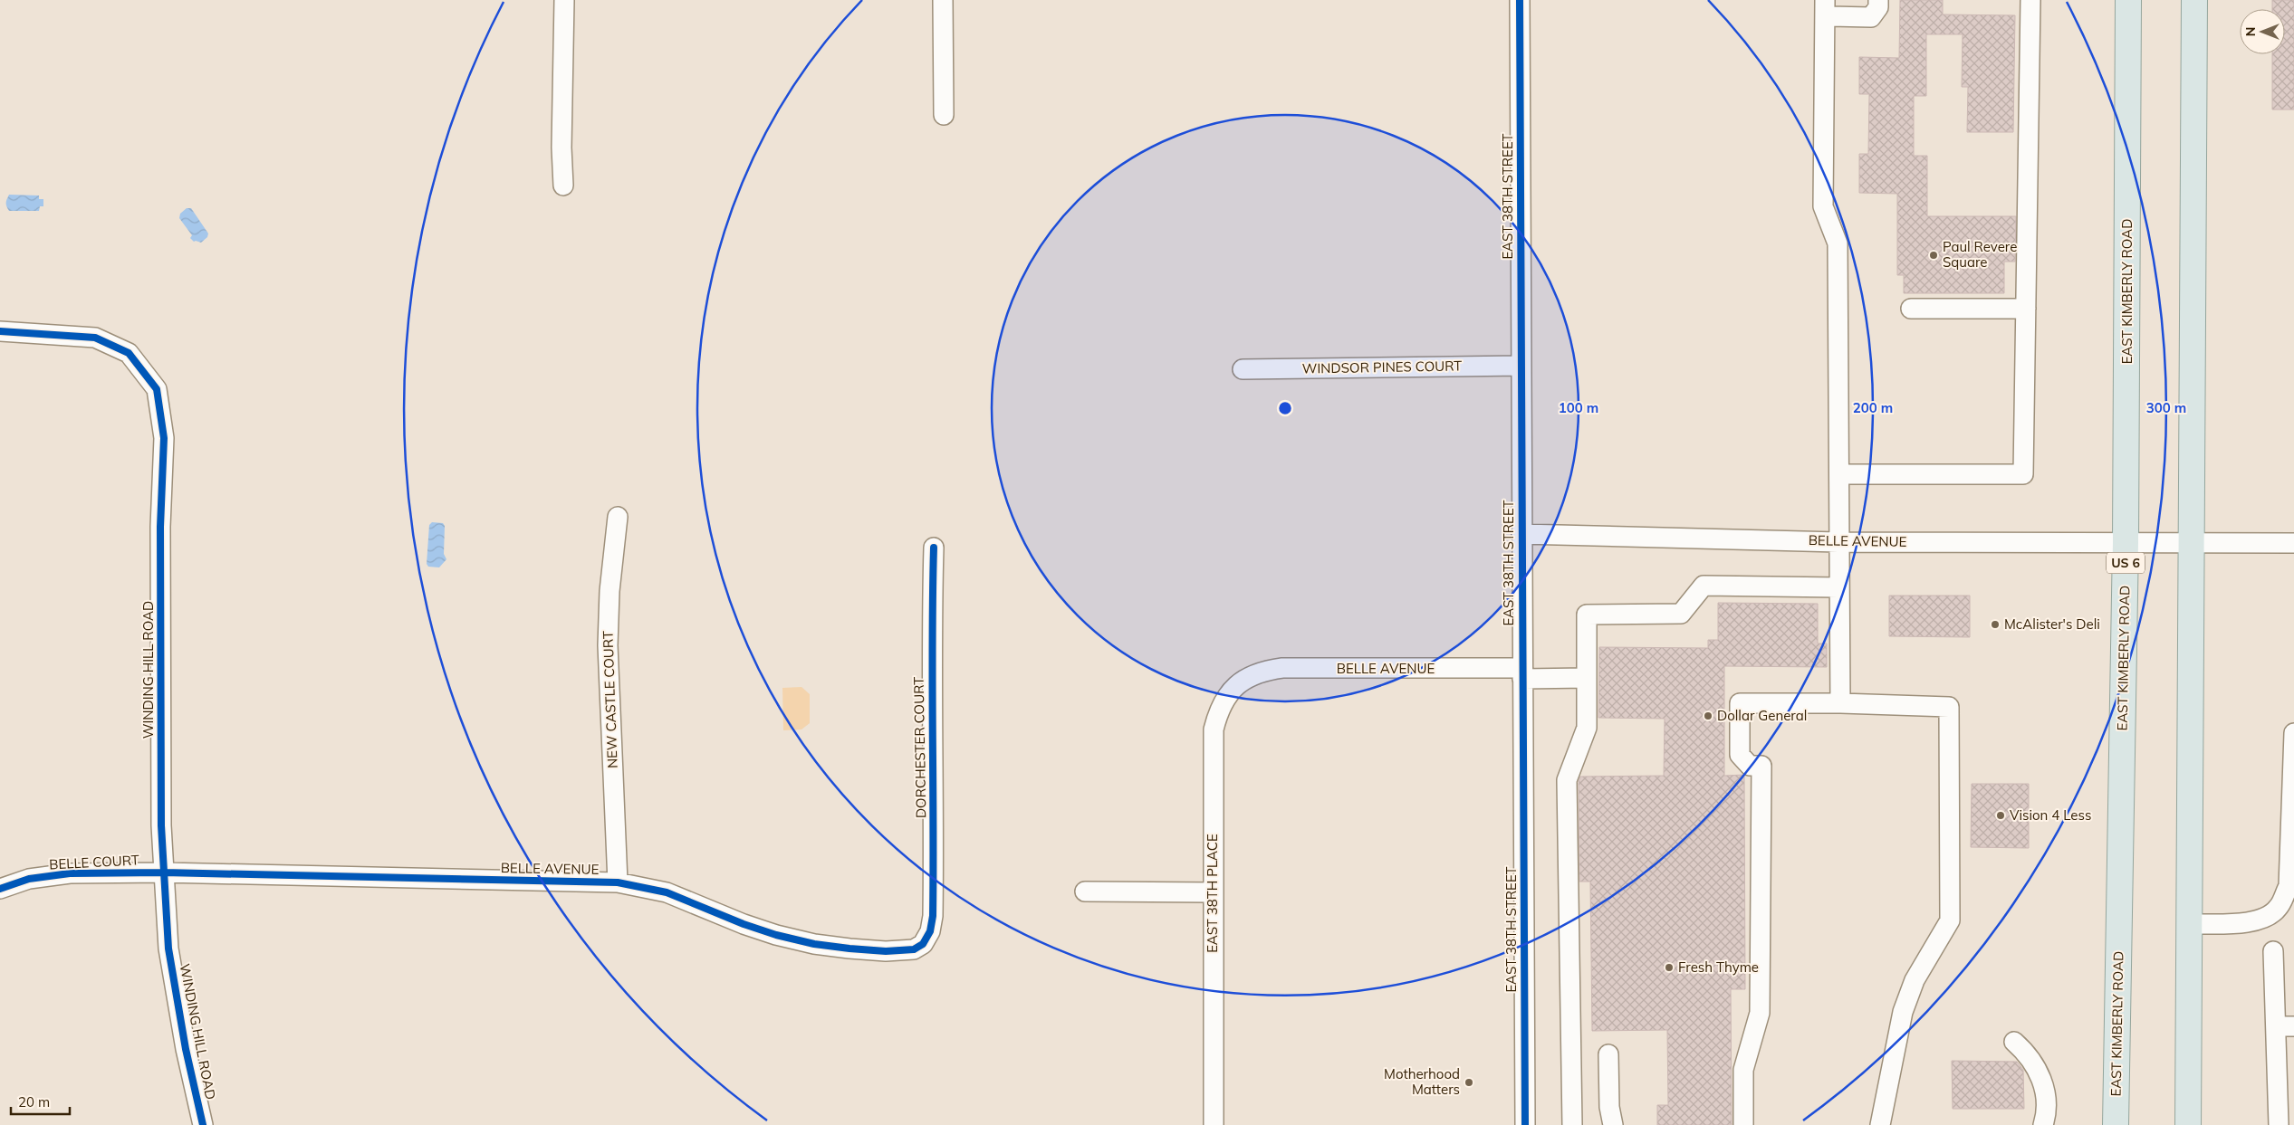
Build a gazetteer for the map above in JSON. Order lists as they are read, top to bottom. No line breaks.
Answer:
{"streets":{"main road":["EAST KIMBERLY ROAD","US 6"],"street":["EAST 38TH STREET","WINDSOR PINES COURT","BELLE AVENUE","WINDING HILL ROAD","NEW CASTLE COURT","DORCHESTER COURT","BELLE COURT","EAST 38TH PLACE"]},"crossings":[["EAST 38TH STREET","WINDSOR PINES COURT"],["EAST 38TH STREET","BELLE AVENUE"],["EAST KIMBERLY ROAD","BELLE AVENUE"],["BELLE AVENUE","WINDING HILL ROAD"],["BELLE AVENUE","NEW CASTLE COURT"],["BELLE AVENUE","DORCHESTER COURT"],["BELLE AVENUE","BELLE COURT"],["BELLE AVENUE","EAST 38TH PLACE"],["WINDING HILL ROAD","BELLE COURT"]],"places":["Paul Revere Square","McAlister's Deli","Dollar General","Vision 4 Less","Fresh Thyme","Motherhood Matters"],"scale_bar":"20 m","north":"left","rings":["100 m","200 m","300 m"]}
